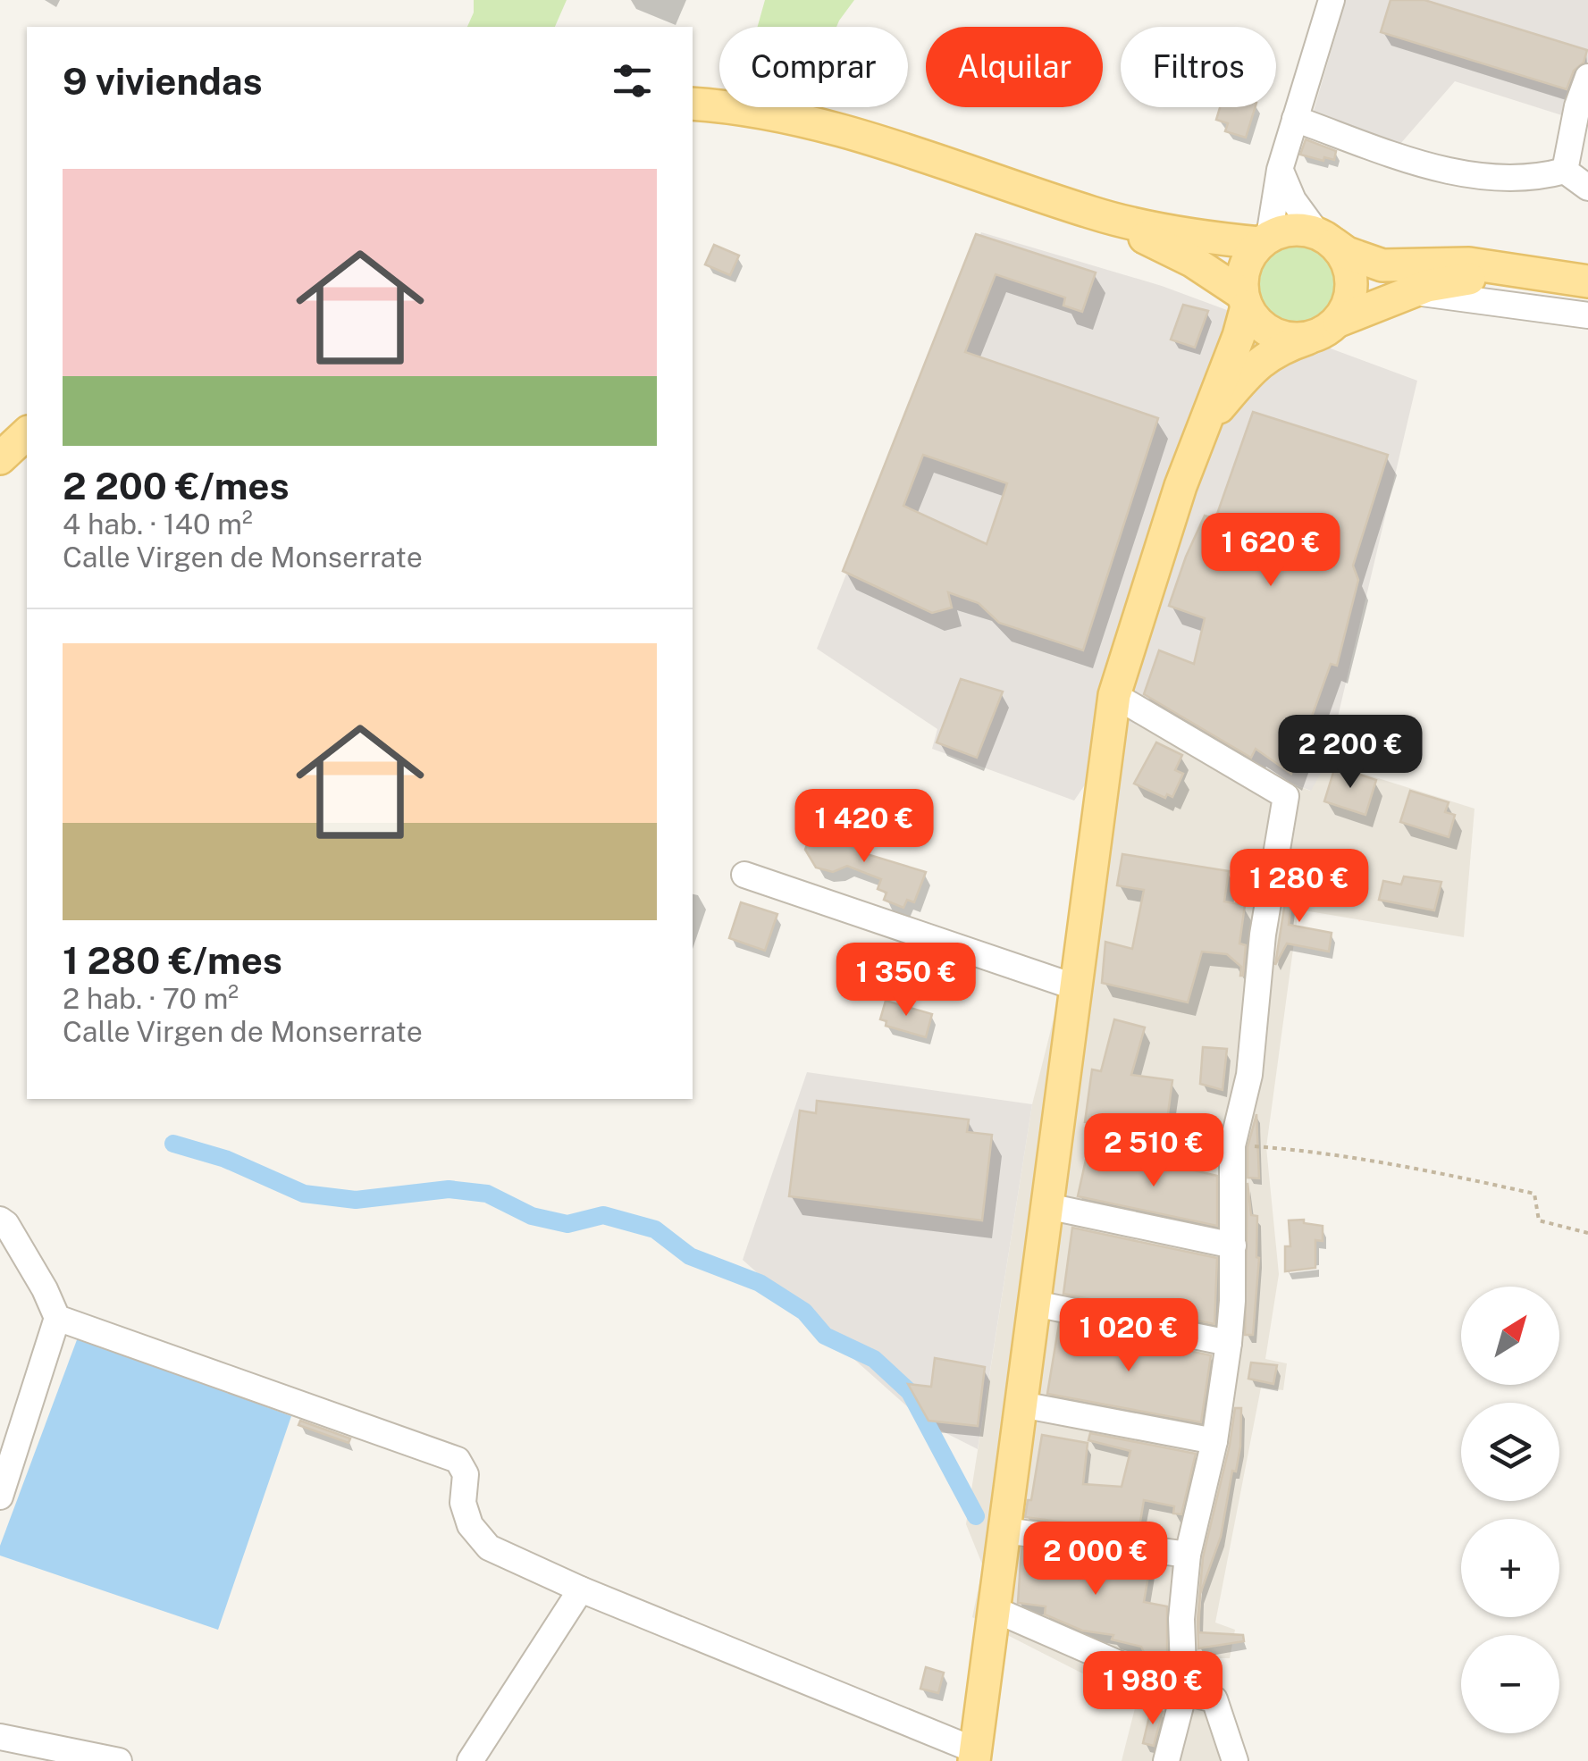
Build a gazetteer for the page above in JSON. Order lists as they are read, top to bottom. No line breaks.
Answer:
{"north":"top right","page":{"chip":["Comprar","Alquilar","Filtros"],"heading":"9 viviendas","list":[{"name":"2 200 €/mes","note":"4 hab. · 140 m² · Calle Virgen de Monserrate"},{"name":"1 280 €/mes","note":"2 hab. · 70 m² · Calle Virgen de Monserrate"}],"price":["1 620 €","2 200 €","1 420 €","1 280 €","1 350 €","2 510 €","1 020 €","2 000 €","1 980 €"],"map_buttons":["+","−"]}}
